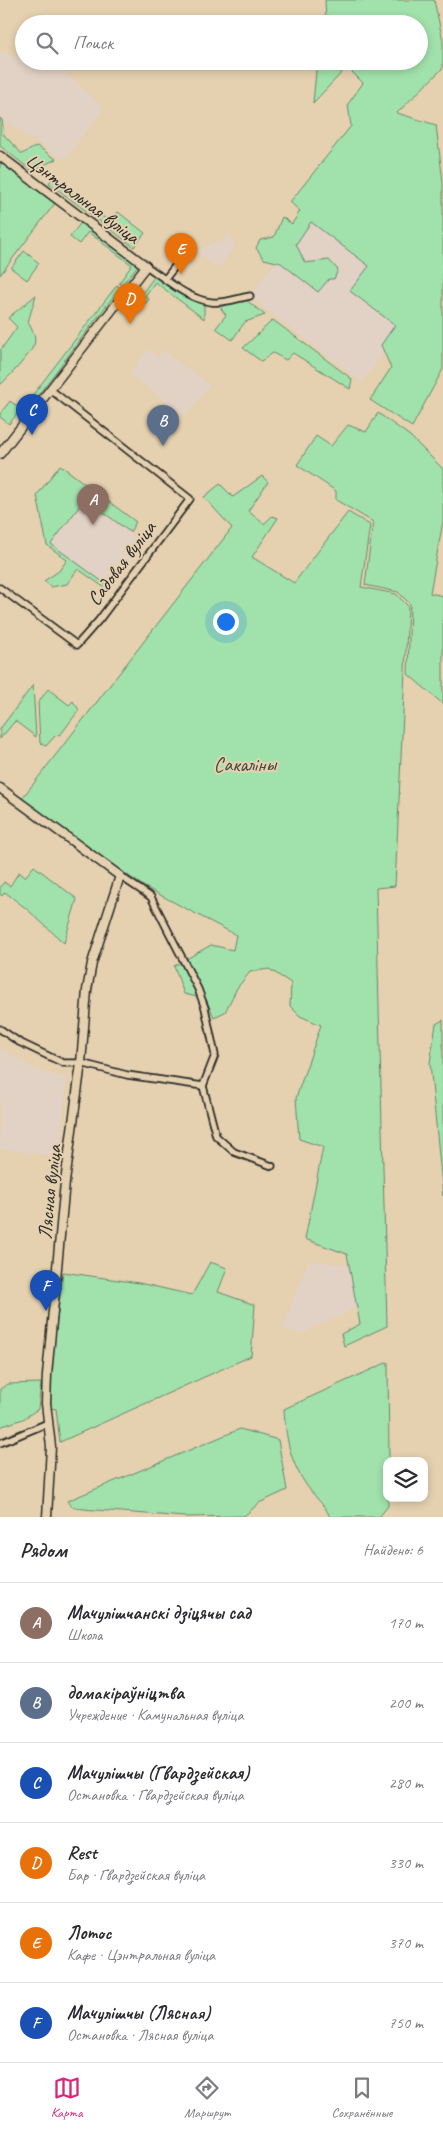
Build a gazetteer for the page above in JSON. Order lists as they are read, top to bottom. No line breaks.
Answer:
{"streets":{"main road":["Цэнтральная вуліца","Лясная вуліца"],"street":["Садовая вуліца"]},"parks":["Сакаліны"],"page":{"search":"Поиск","pins":["E","D","C","B","A","F"],"heading":["Рядом","Найдено: 6"],"list":[{"mark":"A","name":"Мачулішчанскі дзіцячы сад","note":"Школа","value":"170 m"},{"mark":"B","name":"домакіраўніцтва","note":"Учреждение · Камунальная вуліца","value":"200 m"},{"mark":"C","name":"Мачулішчы (Гвардзейская)","note":"Остановка · Гвардзейская вуліца","value":"280 m"},{"mark":"D","name":"Rest","note":"Бар · Гвардзейская вуліца","value":"330 m"},{"mark":"E","name":"Лотос","note":"Кафе · Цэнтральная вуліца","value":"370 m"},{"mark":"F","name":"Мачулішчы (Лясная)","note":"Остановка · Лясная вуліца","value":"750 m"}],"nav":["Карта","Маршрут","Сохранённые"]}}
